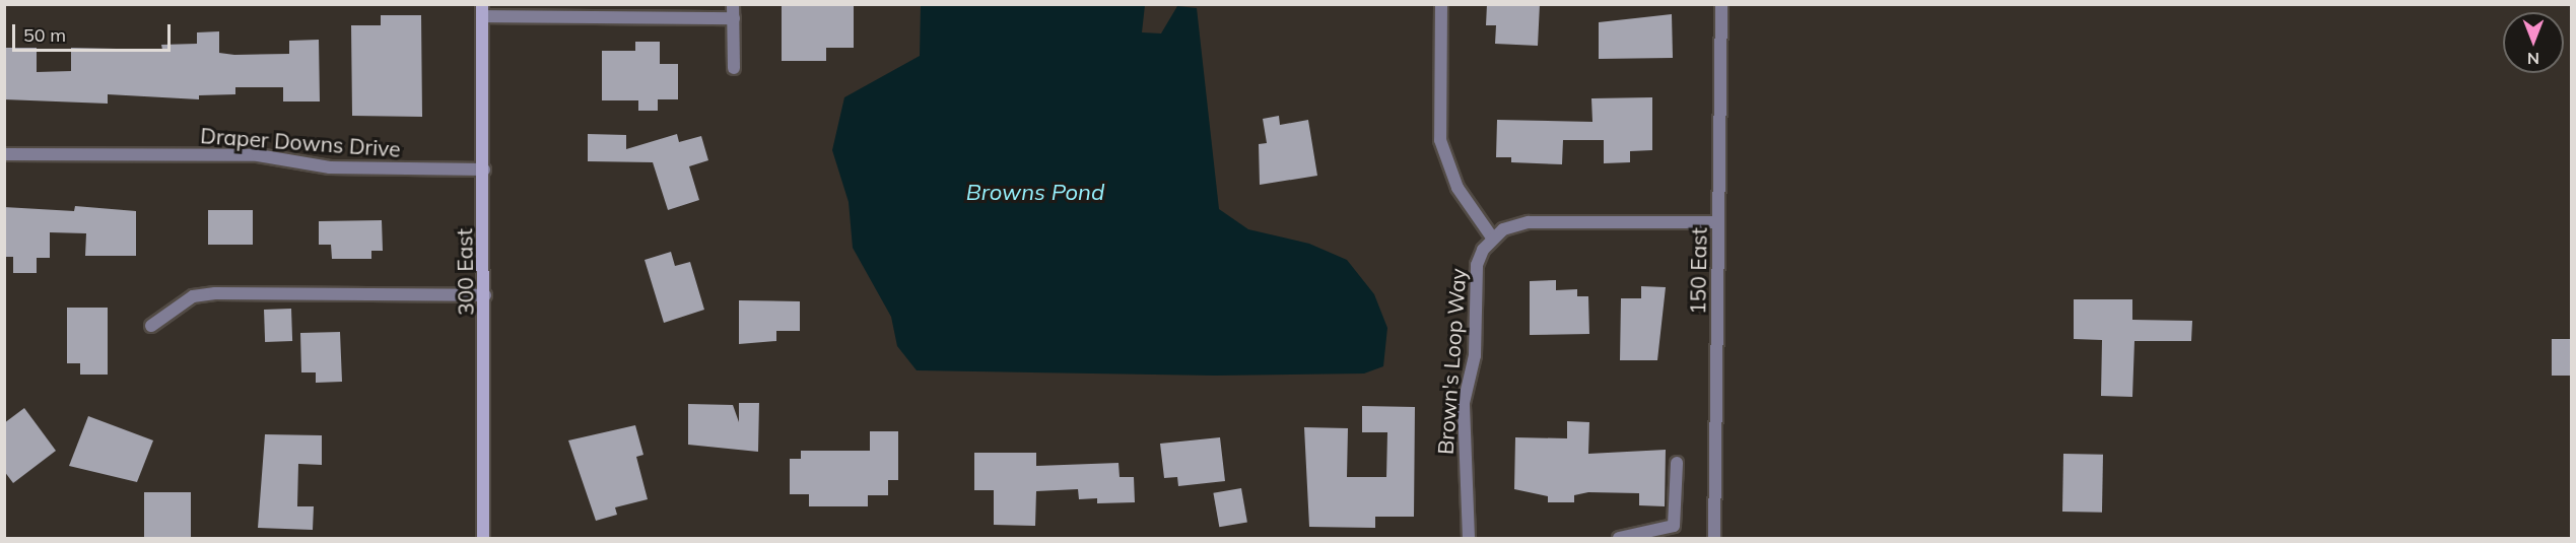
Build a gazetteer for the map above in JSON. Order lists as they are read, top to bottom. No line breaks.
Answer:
{"streets":{"main road":["300 East"],"street":["Draper Downs Drive","150 East","Brown's Loop Way"]},"crossings":[["Draper Downs Drive","300 East"]],"water":["Browns Pond"],"scale_bar":"50 m","north":"bottom"}
